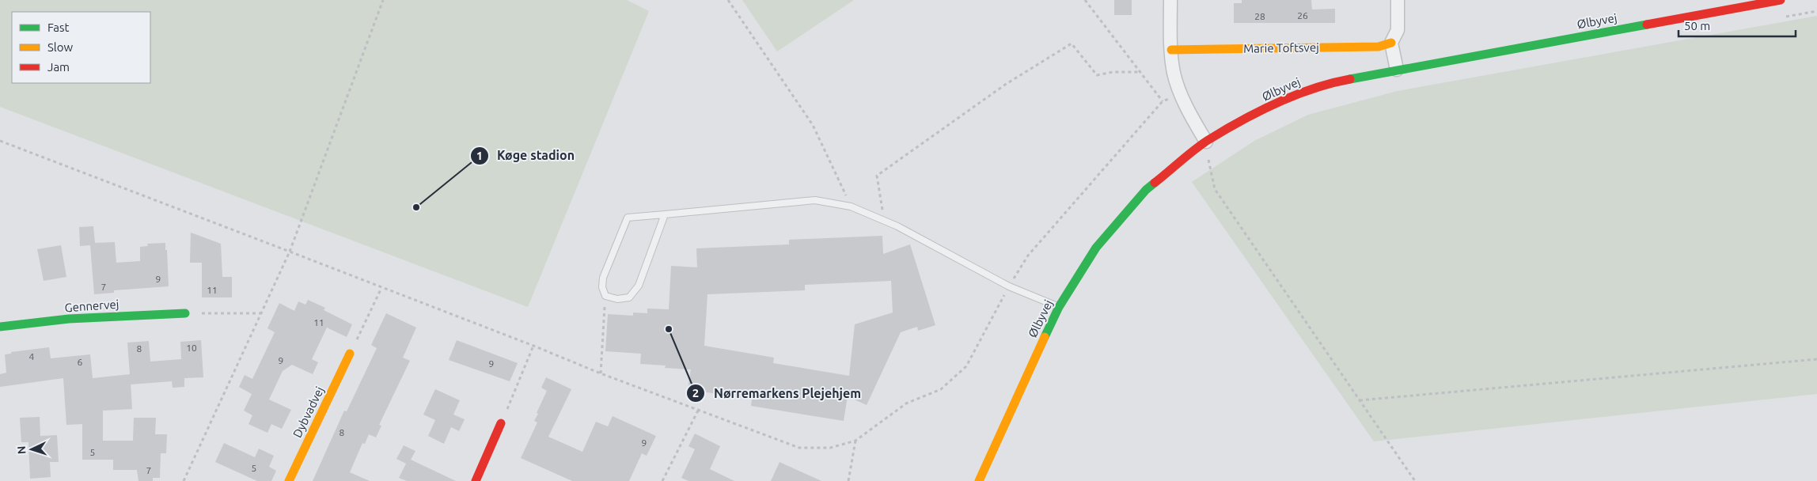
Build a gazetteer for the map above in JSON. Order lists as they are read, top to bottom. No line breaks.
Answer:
{"streets":{"street":["Ølbyvej","Marie Toftsvej","Gennervej","Dybvadvej"]},"places":["Køge stadion","Nørremarkens Plejehjem"],"house_numbers":["26","28","9","7","11","11","10","8","4","9","6","9","8","9","5","5","7"],"legend":["Fast","Slow","Jam"],"scale_bar":"50 m","north":"left"}
